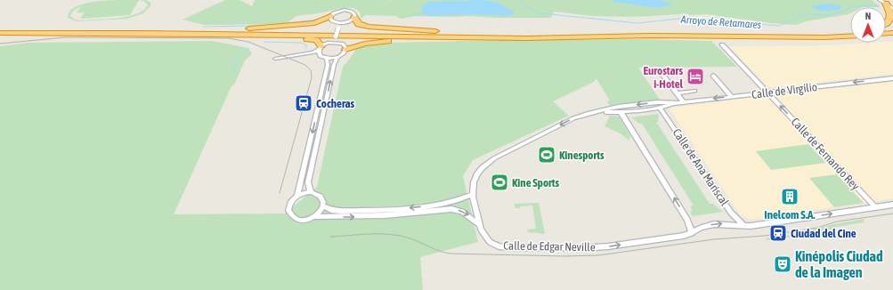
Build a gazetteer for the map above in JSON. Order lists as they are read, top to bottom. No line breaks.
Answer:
{"streets":{"street":["Calle de Virgilio","Calle de Fernando Rey","Calle de Ana Mariscal","Calle de Edgar Neville"]},"crossings":[["Calle de Virgilio","Calle de Fernando Rey"],["Calle de Virgilio","Calle de Ana Mariscal"],["Calle de Virgilio","Calle de Edgar Neville"],["Calle de Fernando Rey","Calle de Edgar Neville"],["Calle de Ana Mariscal","Calle de Edgar Neville"]],"one_way":["Calle de Virgilio","Calle de Fernando Rey","Calle de Edgar Neville"],"water":["Arroyo de Retamares"],"places":{"hotel":["Eurostars i-Hotel"],"station":["Cocheras","Ciudad del Cine"],"sports":["Kinesports","Kine Sports"],"building":["Inelcom S.A."],"theatre":["Kinépolis Ciudad de la Imagen"]},"north":"top"}
